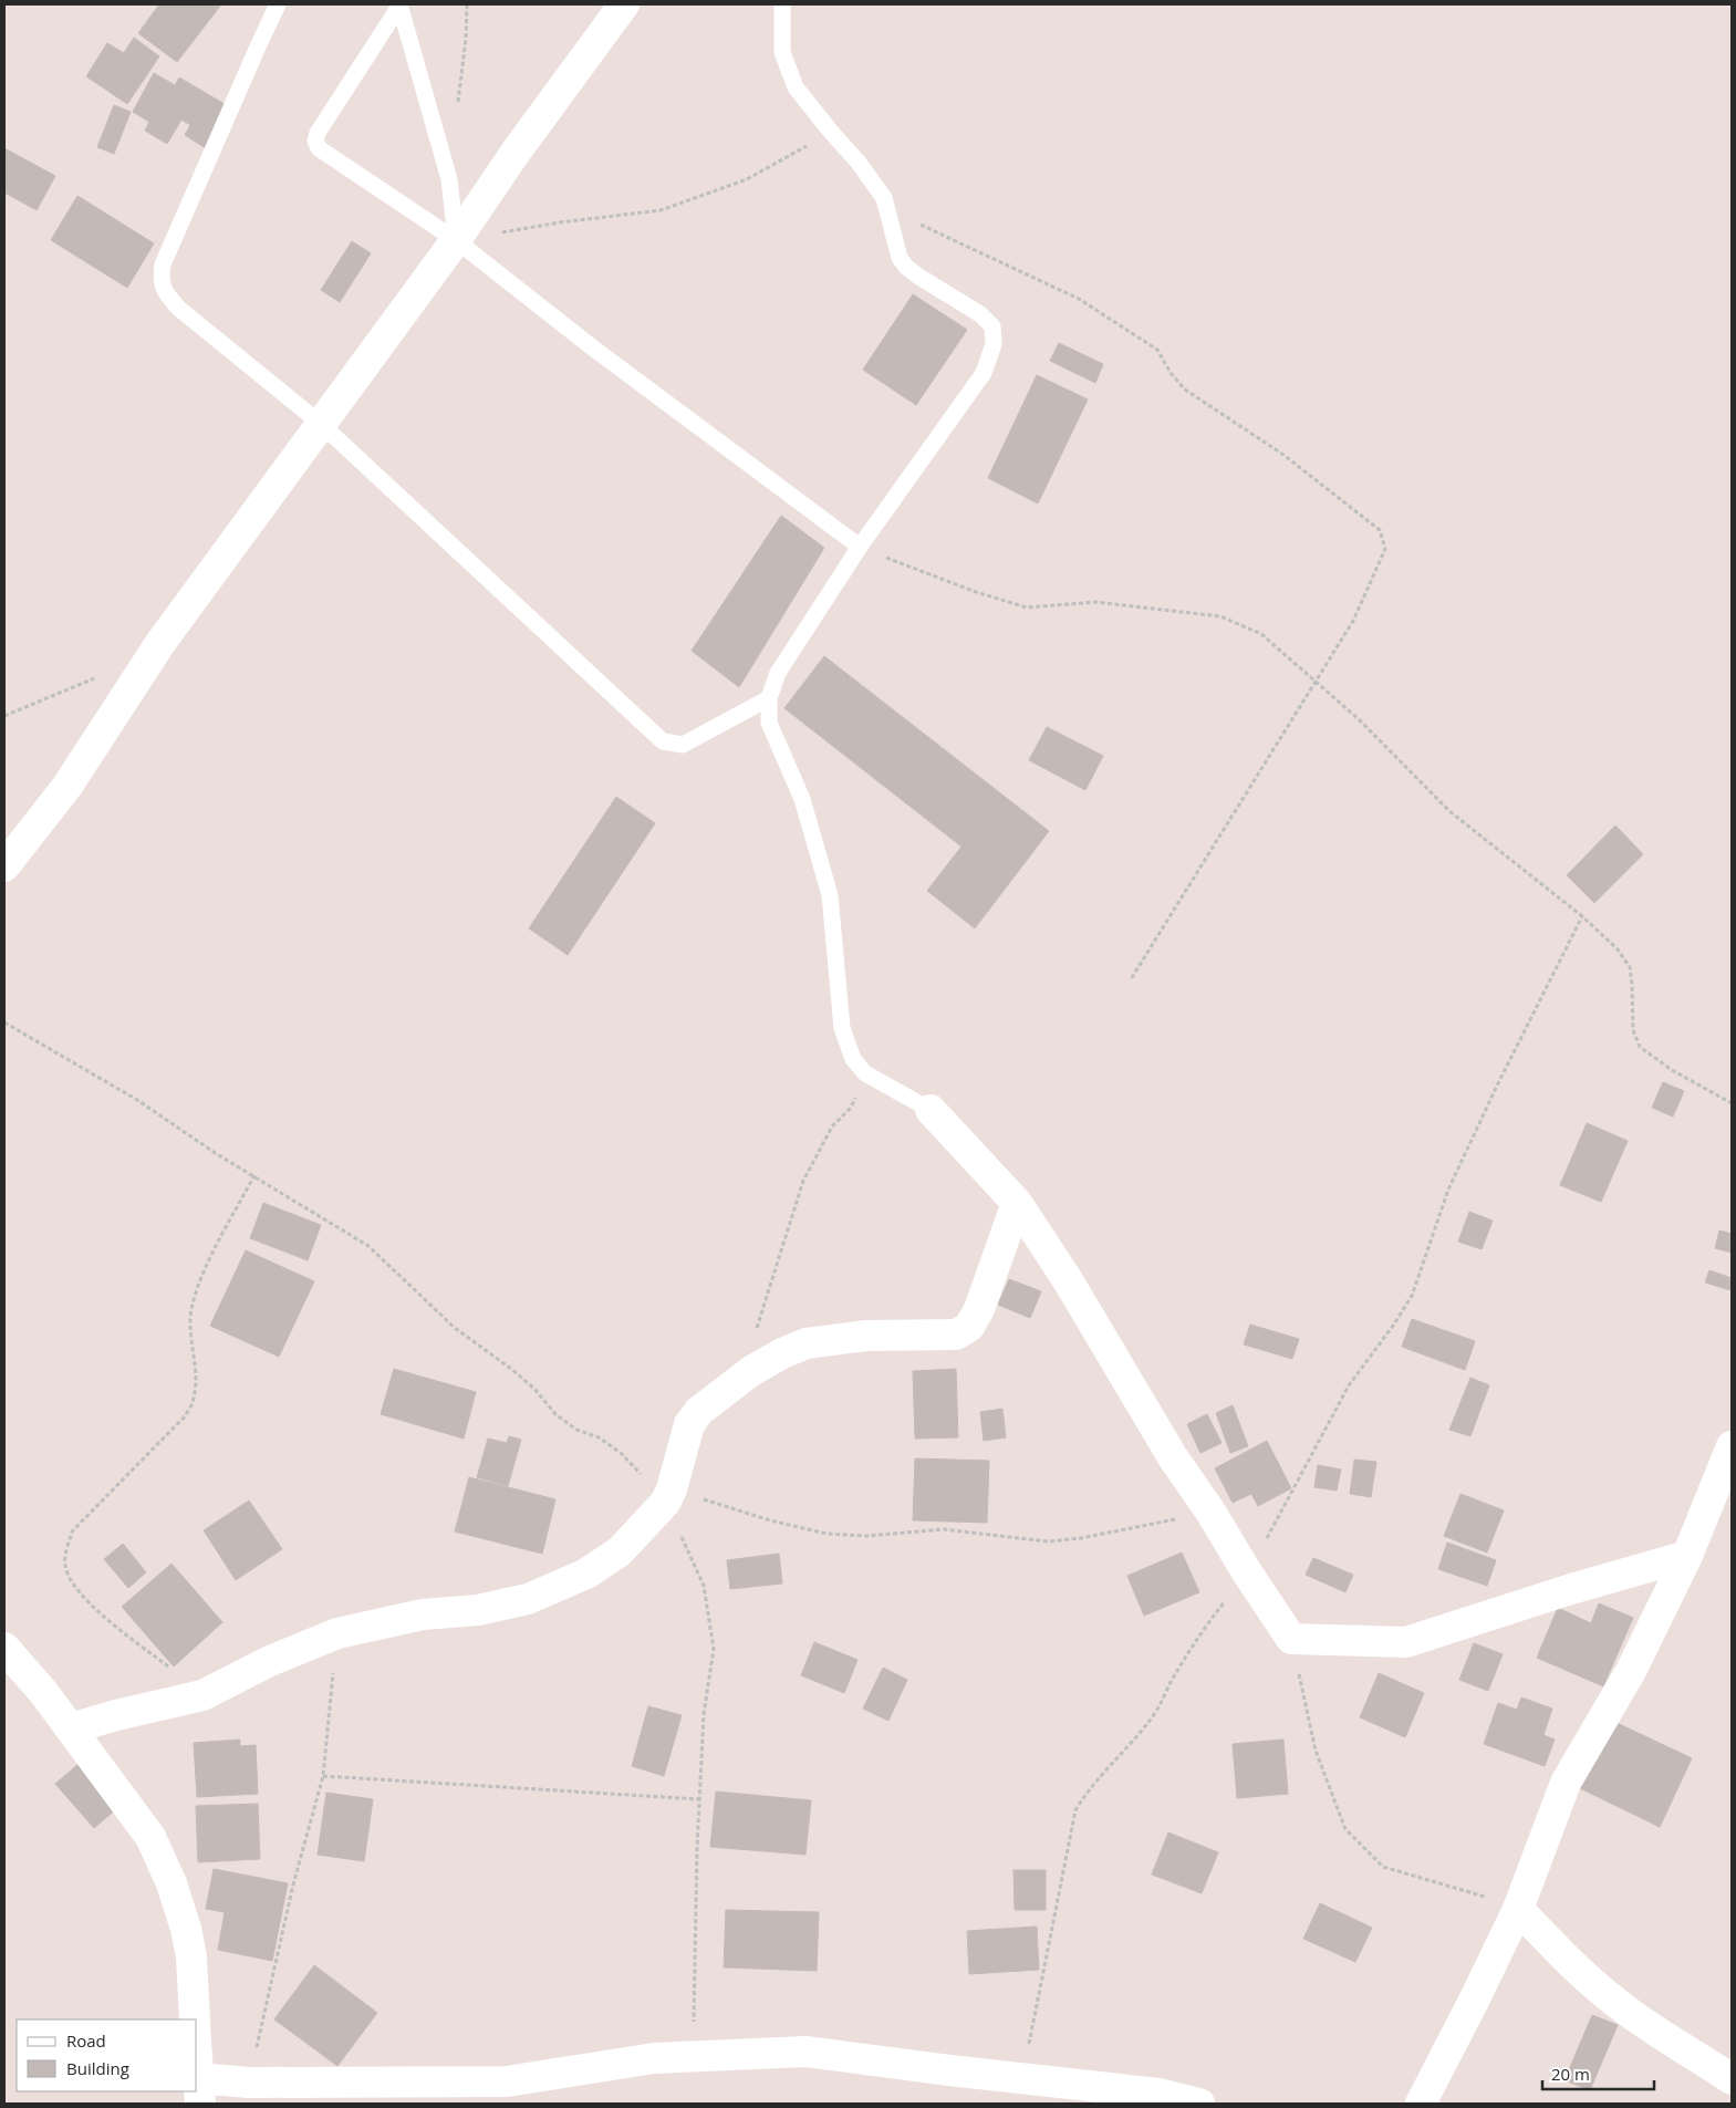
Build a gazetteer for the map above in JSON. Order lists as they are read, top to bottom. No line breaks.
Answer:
{"legend":["Road","Building"],"scale_bar":"20 m"}
